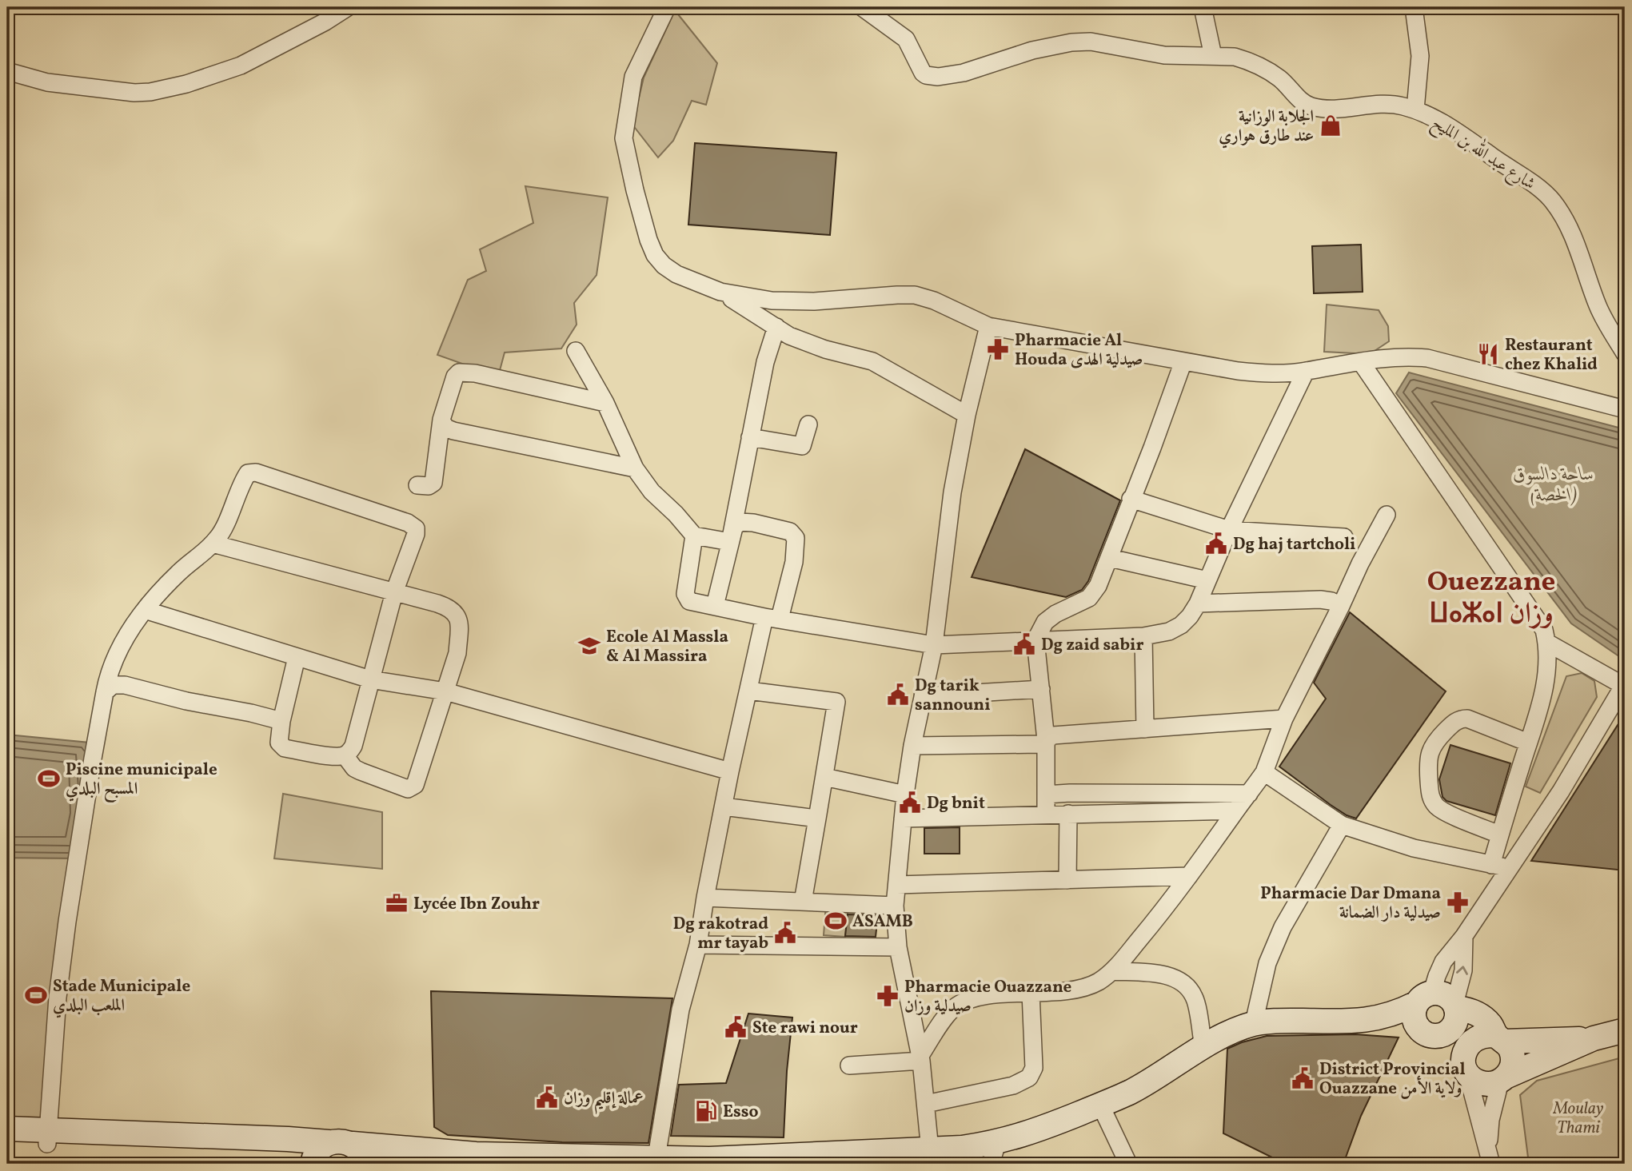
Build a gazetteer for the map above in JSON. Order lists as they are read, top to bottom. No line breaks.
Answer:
{"streets":{"street":["شارع عبد الله بن المليح"]},"districts":["Ouezzane ⵡⴰⵣⴰⵏ وزان"],"water":["ساحة دالسوق (الخصة)"],"parks":["Moulay Thami"],"places":{"shop":["الجلابة الوزانية عند طارق هواري"],"pharmacy":["Pharmacie Al Houda صيدلية الهدى","Pharmacie Dar Dmana صيدلية دار الضمانة","Pharmacie Ouazzane صيدلية وزان"],"restaurant":["Restaurant chez Khalid"],"public building":["Dg haj tartcholi","Dg zaid sabir","Dg tarik sannouni","Dg bnit","Dg rakotrad mr tayab","Ste rawi nour","District Provincial Ouazzane ولاية الأمن","عمالة إقليم وزان"],"school or university":["Ecole Al Massla & Al Massira"],"sports":["Piscine municipale المسبح البلدي","ASAMB","Stade Municipale الملعب البلدي"],"office":["Lycée Ibn Zouhr"],"fuel station":["Esso"]}}
